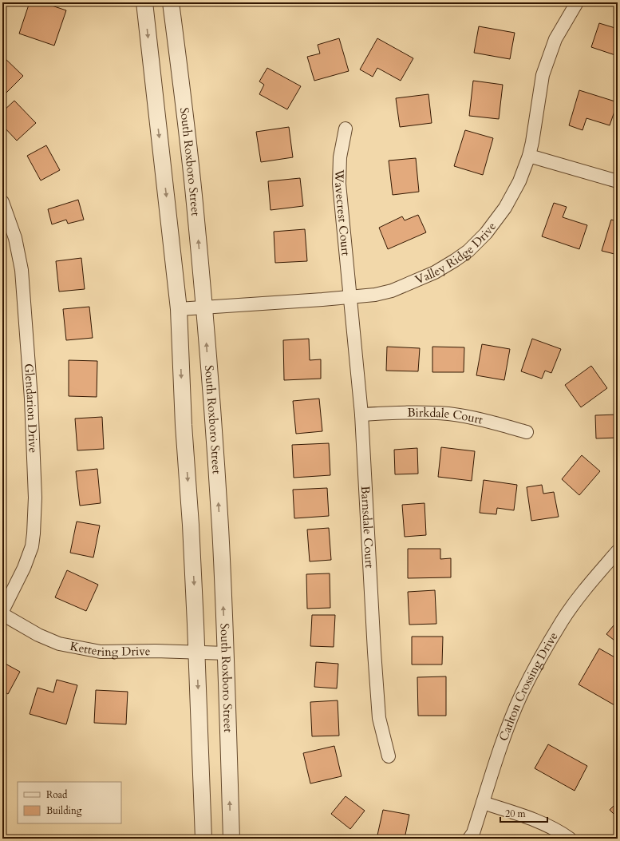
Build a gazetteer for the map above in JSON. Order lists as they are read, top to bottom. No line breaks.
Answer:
{"streets":{"street":["South Roxboro Street","Wavecrest Court","Valley Ridge Drive","Glendarion Drive","Birkdale Court","Barnsdale Court","Kettering Drive","Carlton Crossing Drive"]},"crossings":[["South Roxboro Street","Valley Ridge Drive"],["South Roxboro Street","Kettering Drive"],["Wavecrest Court","Valley Ridge Drive"],["Wavecrest Court","Barnsdale Court"],["Valley Ridge Drive","Barnsdale Court"],["Birkdale Court","Barnsdale Court"]],"legend":["Road","Building"],"scale_bar":"20 m"}
